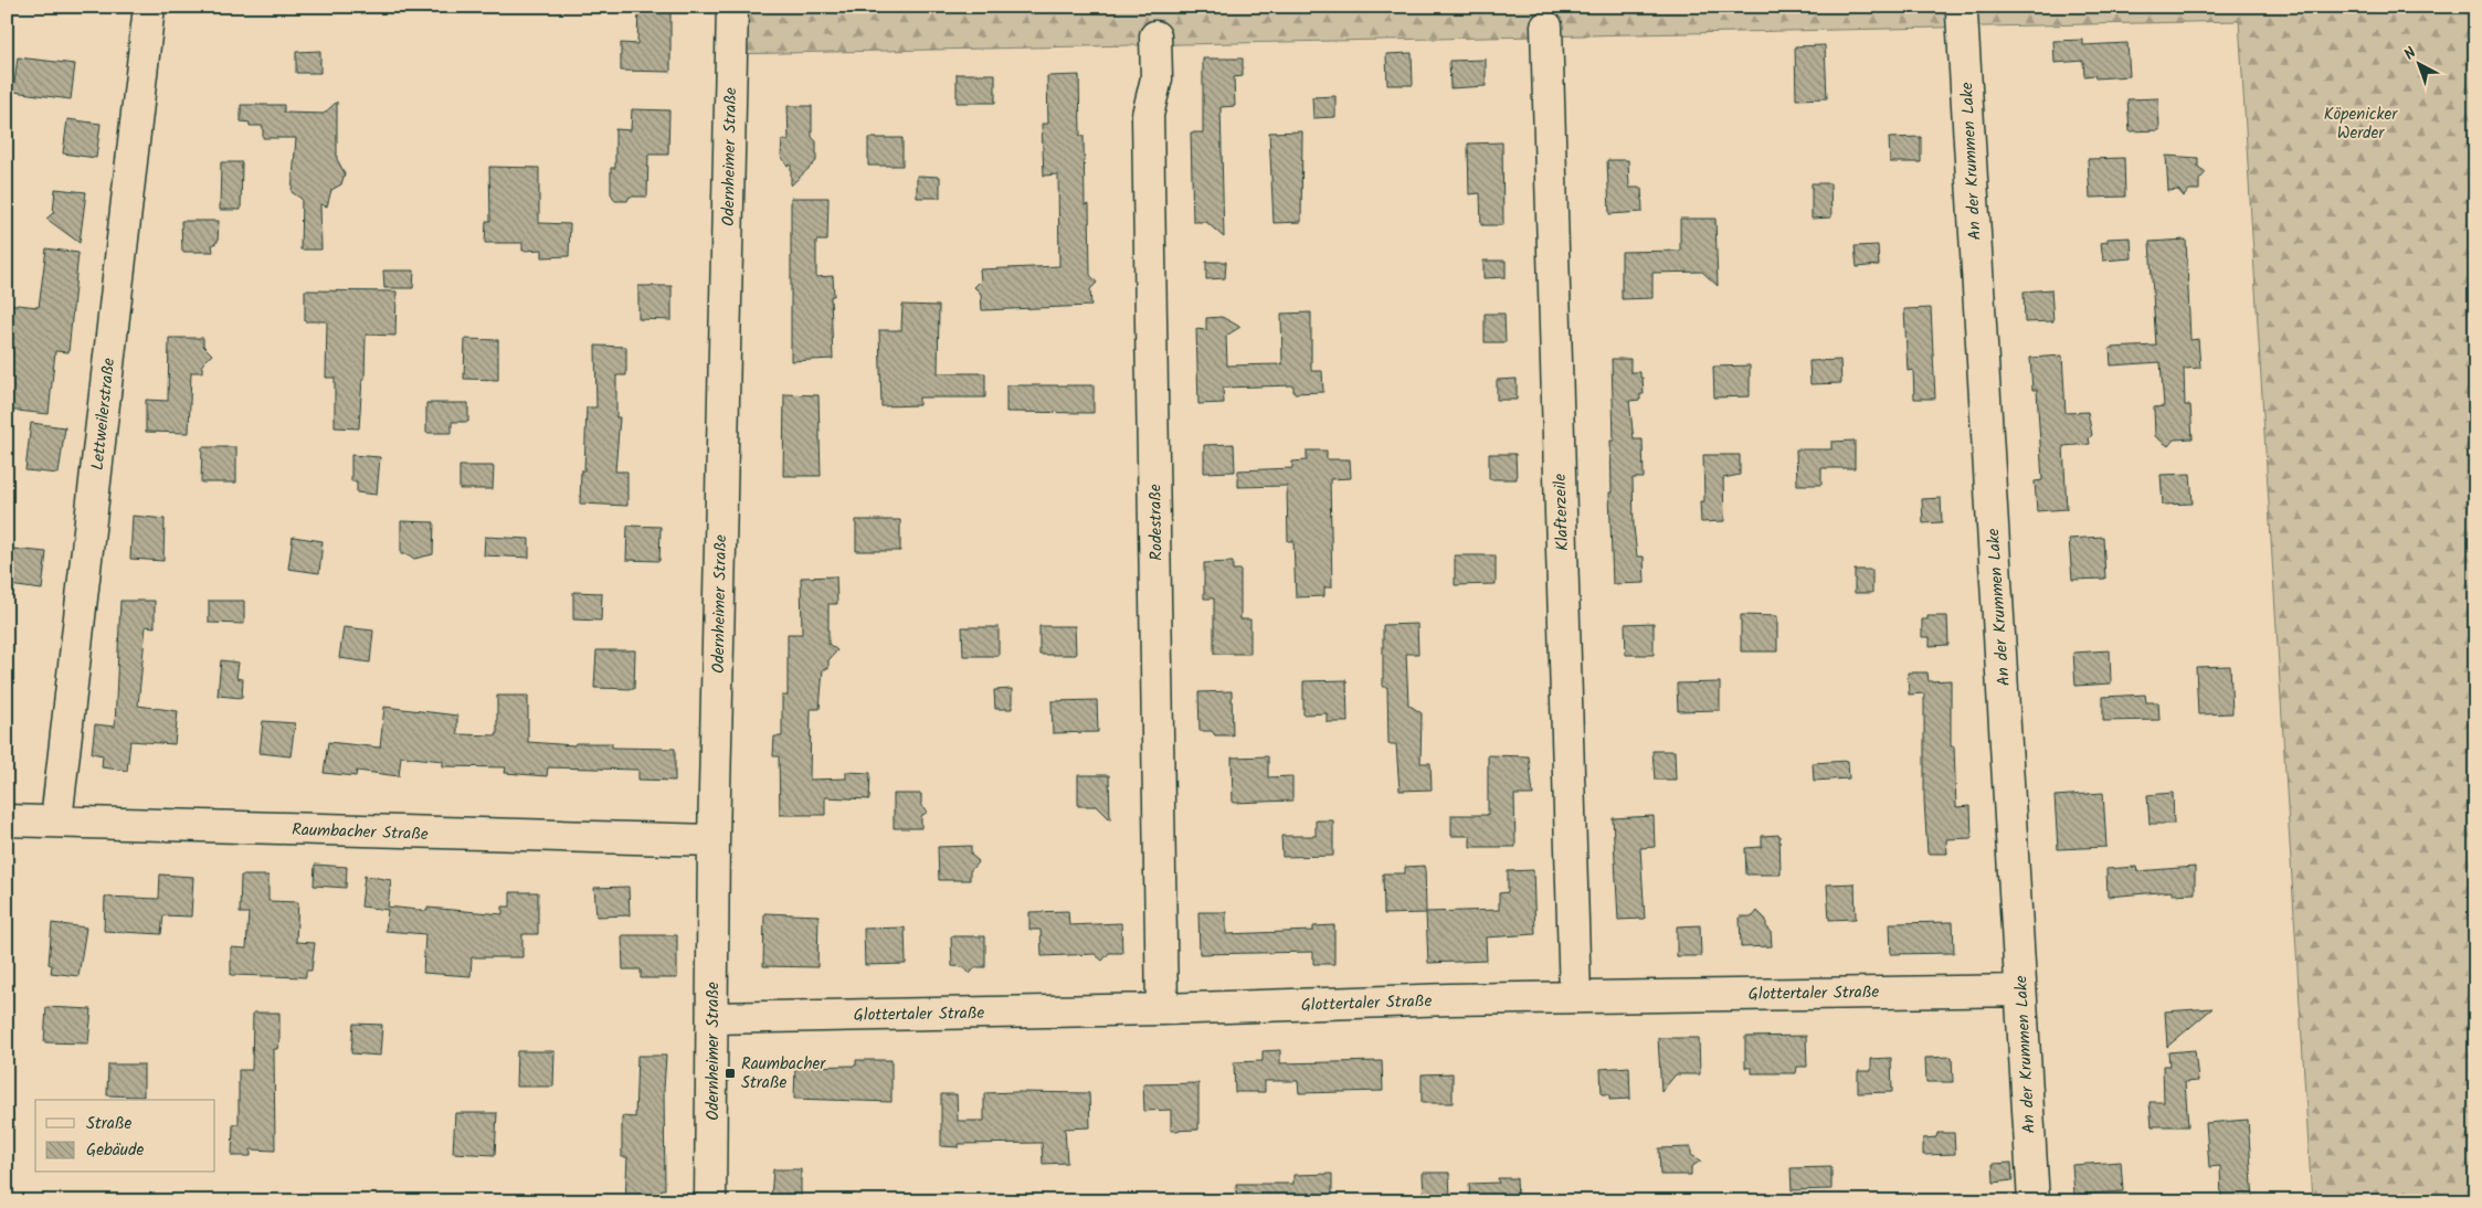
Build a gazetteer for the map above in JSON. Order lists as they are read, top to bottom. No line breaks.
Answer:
{"streets":{"street":["Odernheimer Straße","An der Krummen Lake","Lettweilerstraße","Klafterzeile","Rodestraße","Raumbacher Straße","Glottertaler Straße"]},"crossings":[["Odernheimer Straße","Raumbacher Straße"],["Odernheimer Straße","Glottertaler Straße"],["An der Krummen Lake","Glottertaler Straße"],["Lettweilerstraße","Raumbacher Straße"],["Klafterzeile","Glottertaler Straße"],["Rodestraße","Glottertaler Straße"]],"parks":["Köpenicker Werder"],"places":{"transit":["Raumbacher Straße"]},"legend":["Straße","Gebäude"],"north":"top left"}
